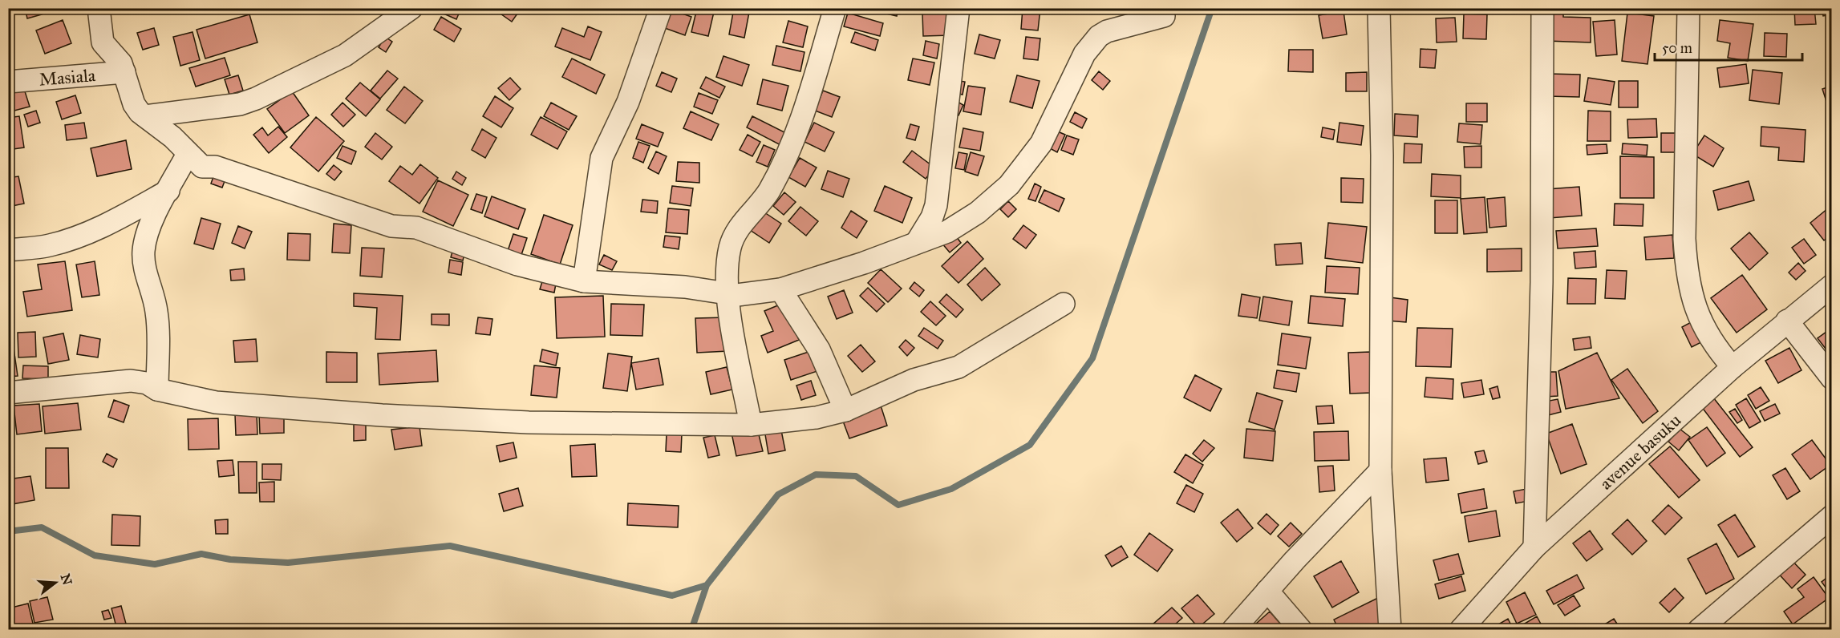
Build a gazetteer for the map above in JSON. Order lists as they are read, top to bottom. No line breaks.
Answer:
{"streets":{"street":["Masiala","avenue basuku"]},"scale_bar":"50 m","north":"right"}
